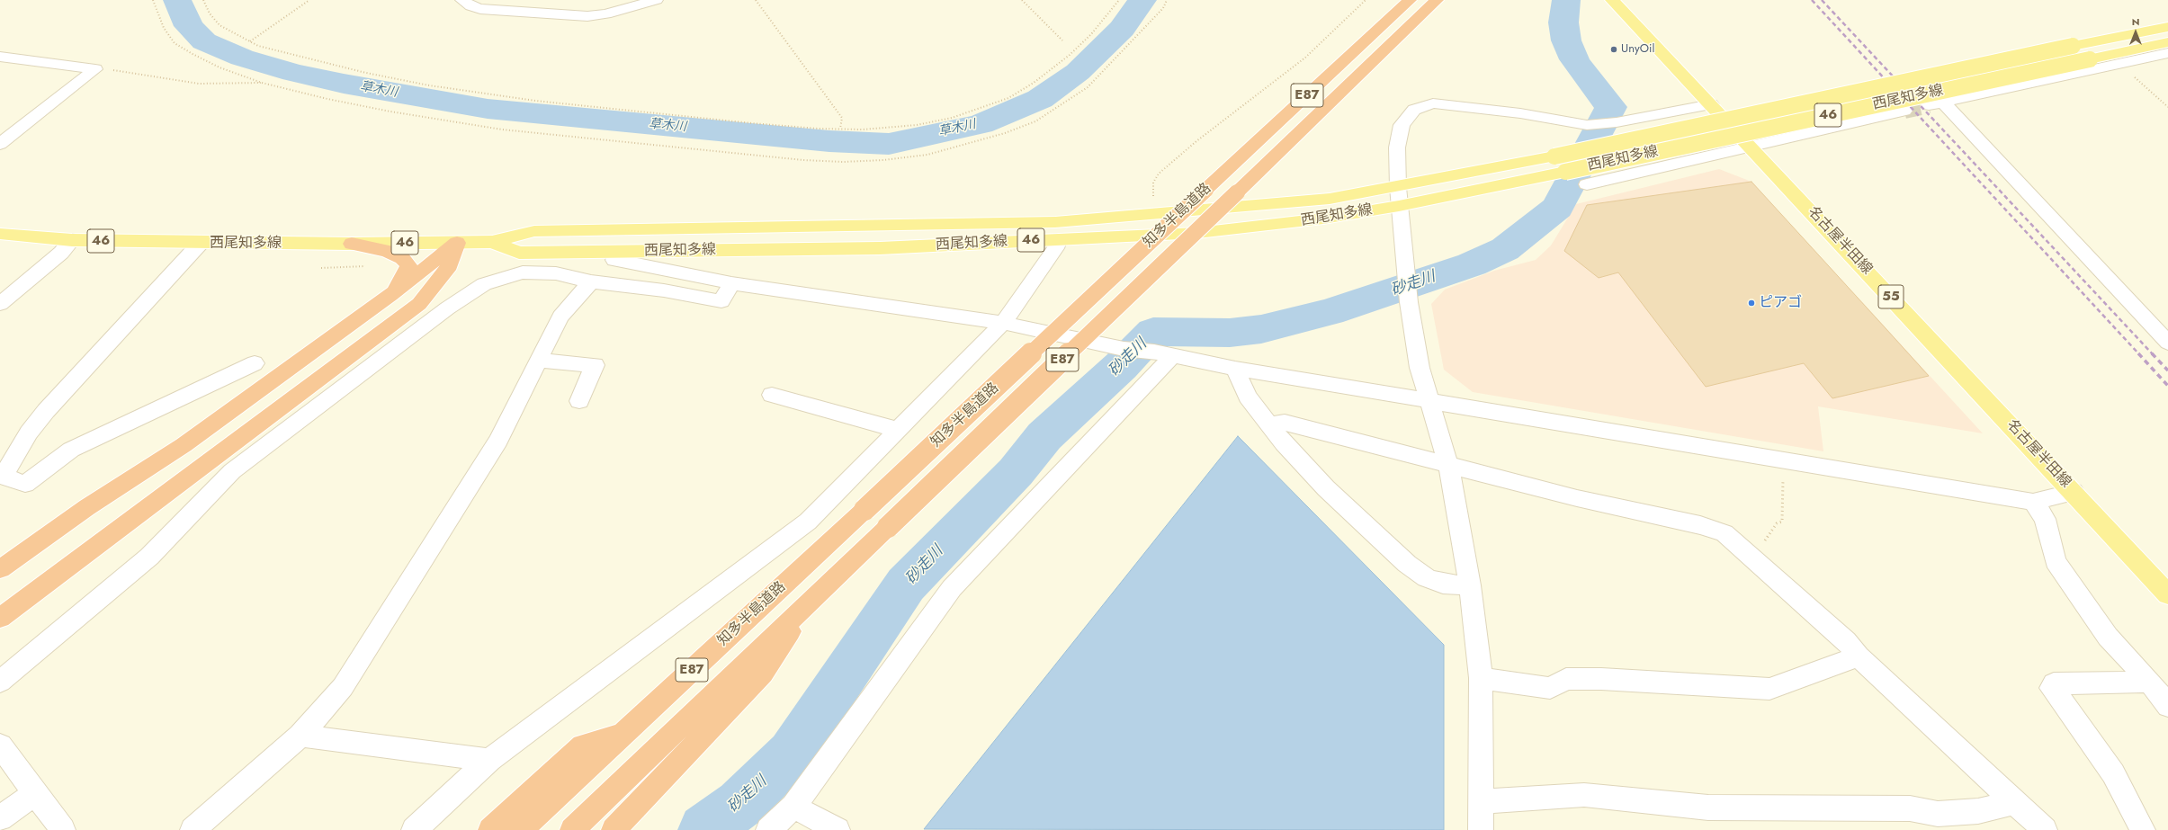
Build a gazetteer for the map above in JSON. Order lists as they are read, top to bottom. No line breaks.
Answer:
{"streets":{"highway":["E87","知多半島道路"],"main road":["西尾知多線","46","名古屋半田線","55"]},"water":["草木川","砂走川"],"places":["UnyOil","ピアゴ"],"north":"top"}
